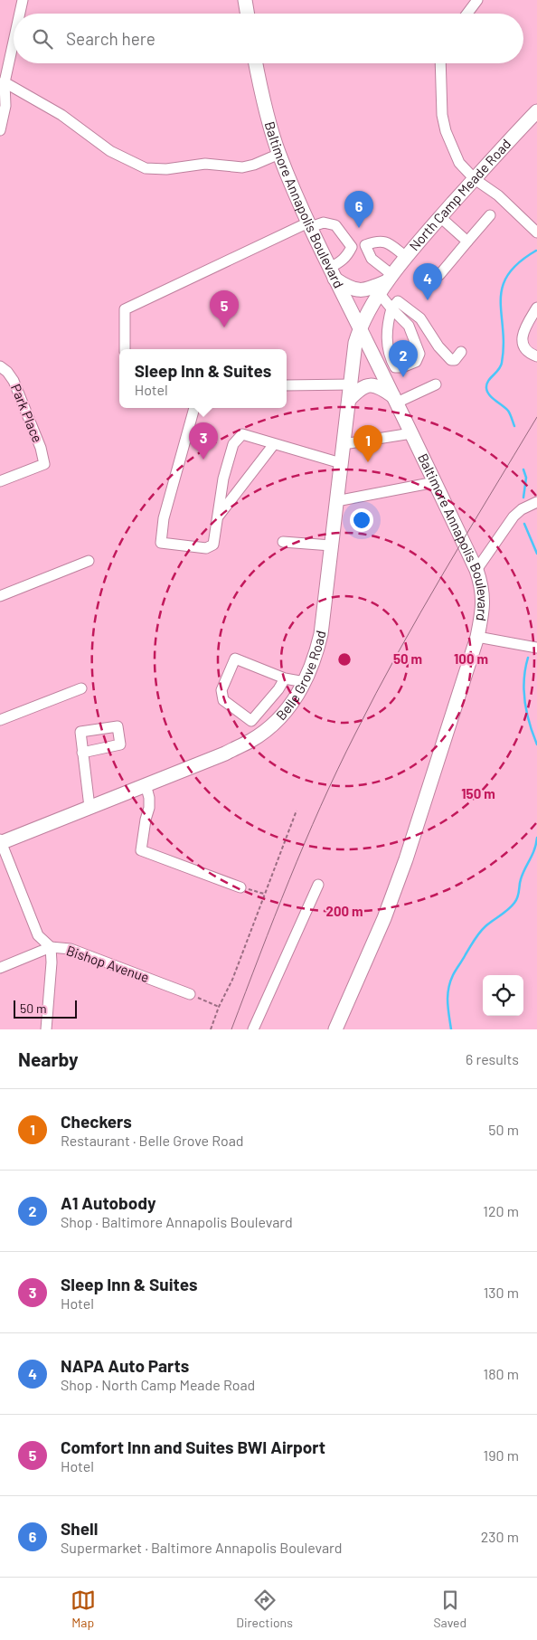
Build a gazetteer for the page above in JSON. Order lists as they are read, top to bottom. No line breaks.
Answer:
{"streets":{"main road":["North Camp Meade Road","Baltimore Annapolis Boulevard","Belle Grove Road"],"street":["Park Place","Bishop Avenue"]},"crossings":[["North Camp Meade Road","Baltimore Annapolis Boulevard"],["North Camp Meade Road","Belle Grove Road"],["Baltimore Annapolis Boulevard","Belle Grove Road"]],"scale_bar":"50 m","page":{"search":"Search here","pins":["6","4","5","2","3","1"],"popup":["Sleep Inn & Suites","Hotel"],"scale":"50 m","heading":["Nearby","6 results"],"list":[{"mark":"1","name":"Checkers","note":"Restaurant · Belle Grove Road","value":"50 m"},{"mark":"2","name":"A1 Autobody","note":"Shop · Baltimore Annapolis Boulevard","value":"120 m"},{"mark":"3","name":"Sleep Inn & Suites","note":"Hotel","value":"130 m"},{"mark":"4","name":"NAPA Auto Parts","note":"Shop · North Camp Meade Road","value":"180 m"},{"mark":"5","name":"Comfort Inn and Suites BWI Airport","note":"Hotel","value":"190 m"},{"mark":"6","name":"Shell","note":"Supermarket · Baltimore Annapolis Boulevard","value":"230 m"}],"nav":["Map","Directions","Saved"]},"rings":["50 m","100 m","150 m","200 m"]}
